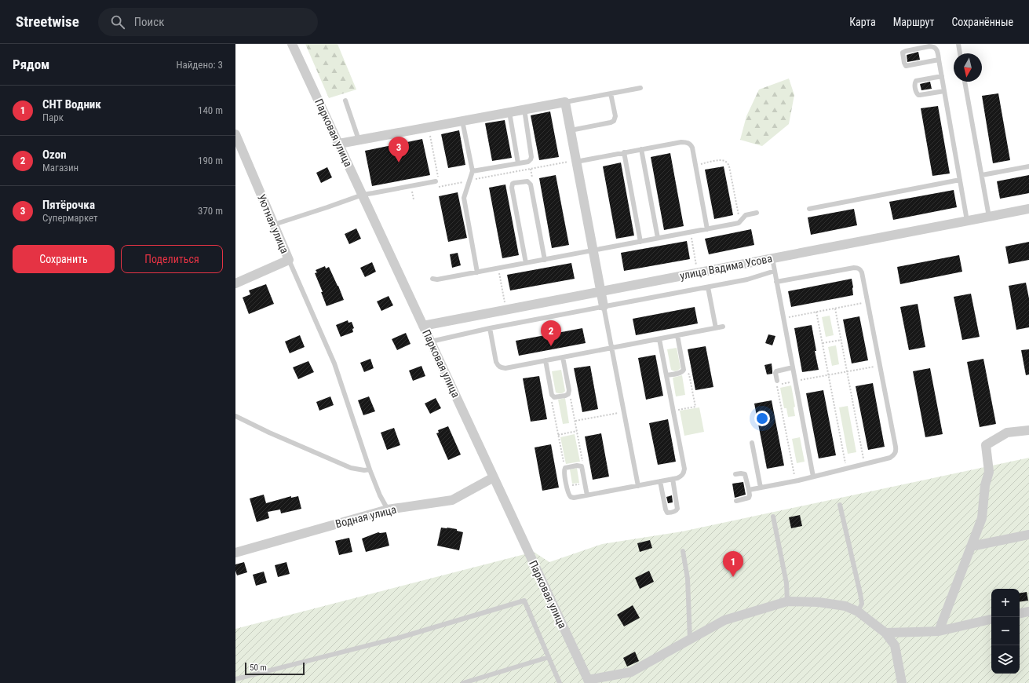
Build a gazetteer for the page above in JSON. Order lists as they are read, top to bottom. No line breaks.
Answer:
{"streets":{"street":["Парковая улица","Уютная улица","улица Вадима Усова","Водная улица"]},"crossings":[["Парковая улица","улица Вадима Усова"],["Парковая улица","Водная улица"]],"scale_bar":"50 m","north":"bottom","page":{"header":"Streetwise","search":"Поиск","nav":["Карта","Маршрут","Сохранённые"],"heading":["Рядом","Найдено: 3"],"list":[{"mark":"1","name":"СНТ Водник","note":"Парк","value":"140 m"},{"mark":"2","name":"Ozon","note":"Магазин","value":"190 m"},{"mark":"3","name":"Пятёрочка","note":"Супермаркет","value":"370 m"}],"pins":["3","2","1"],"buttons":["Сохранить","Поделиться"],"map_buttons":["+","−"],"scale":"50 m"}}
